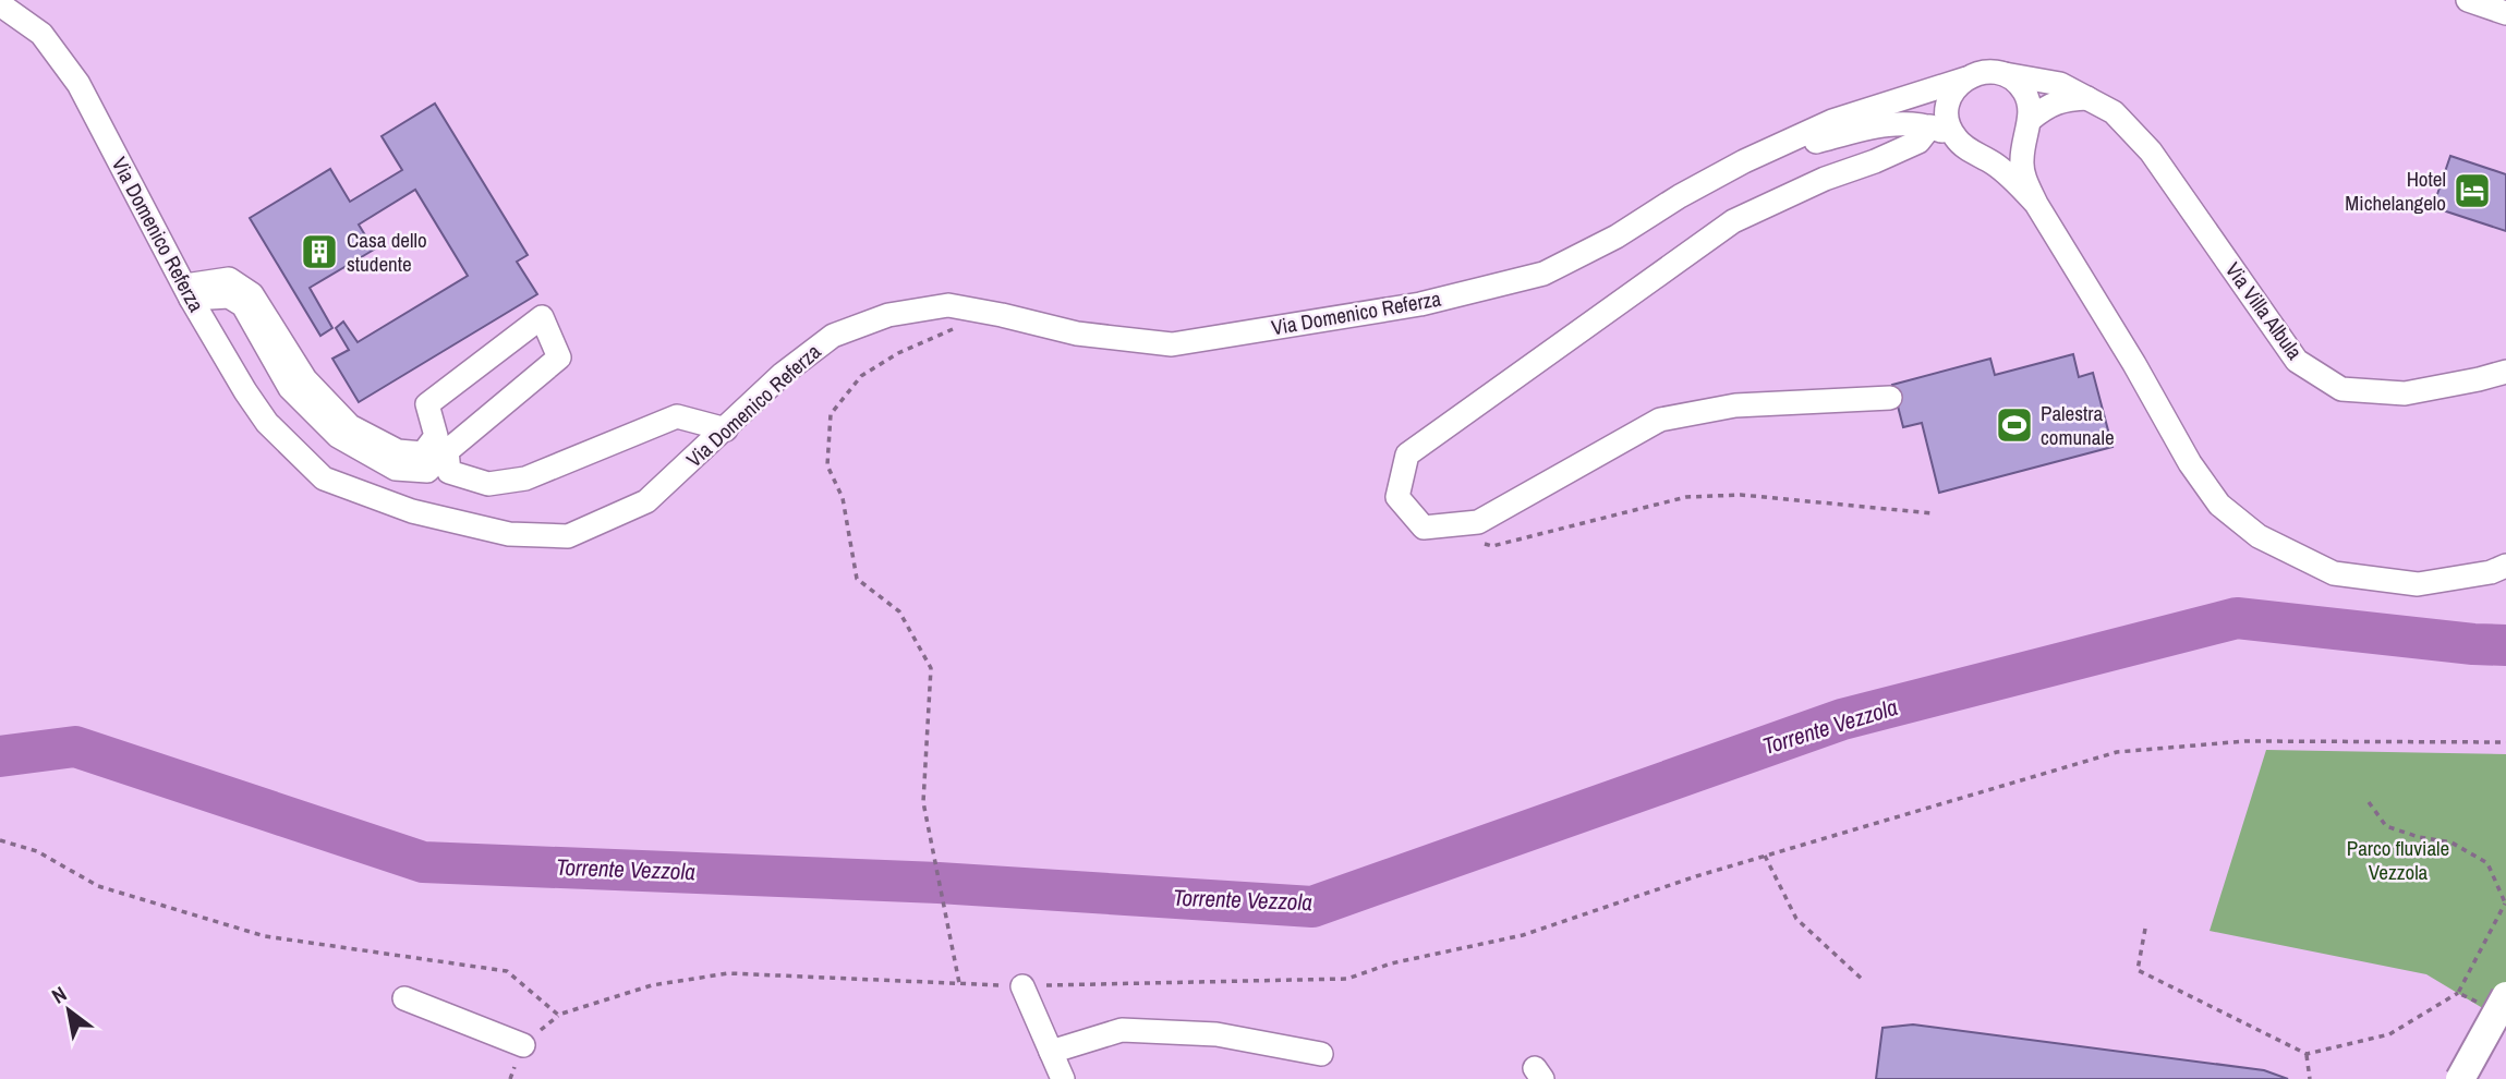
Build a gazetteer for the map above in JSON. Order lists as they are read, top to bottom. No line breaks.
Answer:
{"streets":{"street":["Via Domenico Referza","Via Villa Albula"]},"crossings":[["Via Domenico Referza","Via Villa Albula"]],"water":["Torrente Vezzola"],"parks":["Parco fluviale Vezzola"],"places":{"hotel":["Hotel Michelangelo"],"building":["Casa dello studente"],"sports":["Palestra comunale"]},"north":"top left"}
